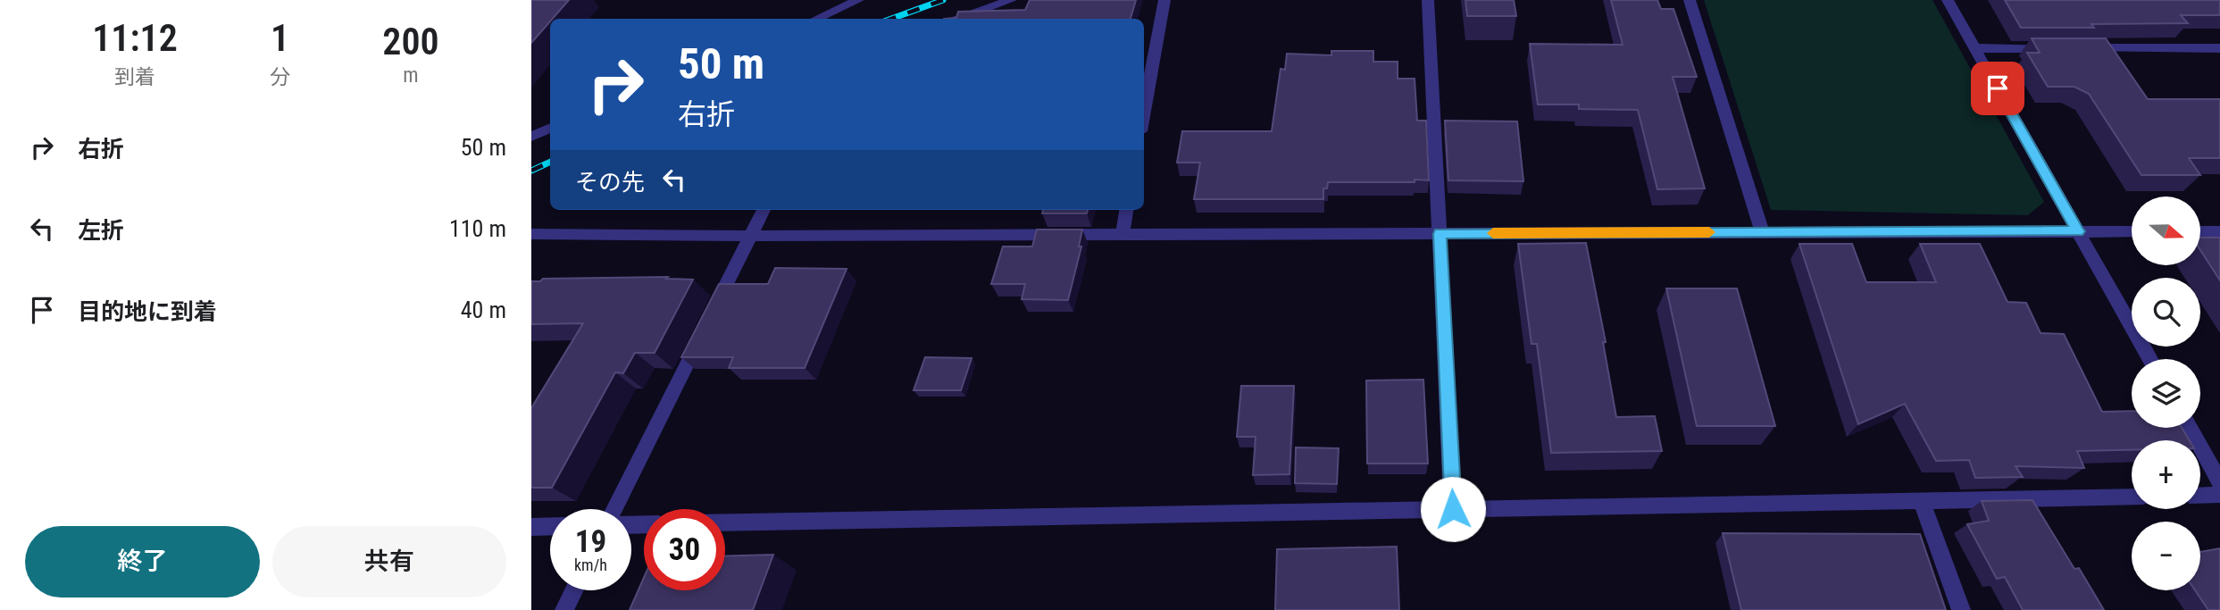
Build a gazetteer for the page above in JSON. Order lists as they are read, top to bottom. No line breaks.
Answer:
{"north":"right","page":{"eta":["11:12","到着","1","分","200","m"],"turn":["50 m","右折"],"list":[{"name":"右折","value":"50 m"},{"name":"左折","value":"110 m"},{"name":"目的地に到着","value":"40 m"}],"then":"その先","map_buttons":["+","−"],"speed":"19 km/h","limit":"30","buttons":["終了","共有"]}}
